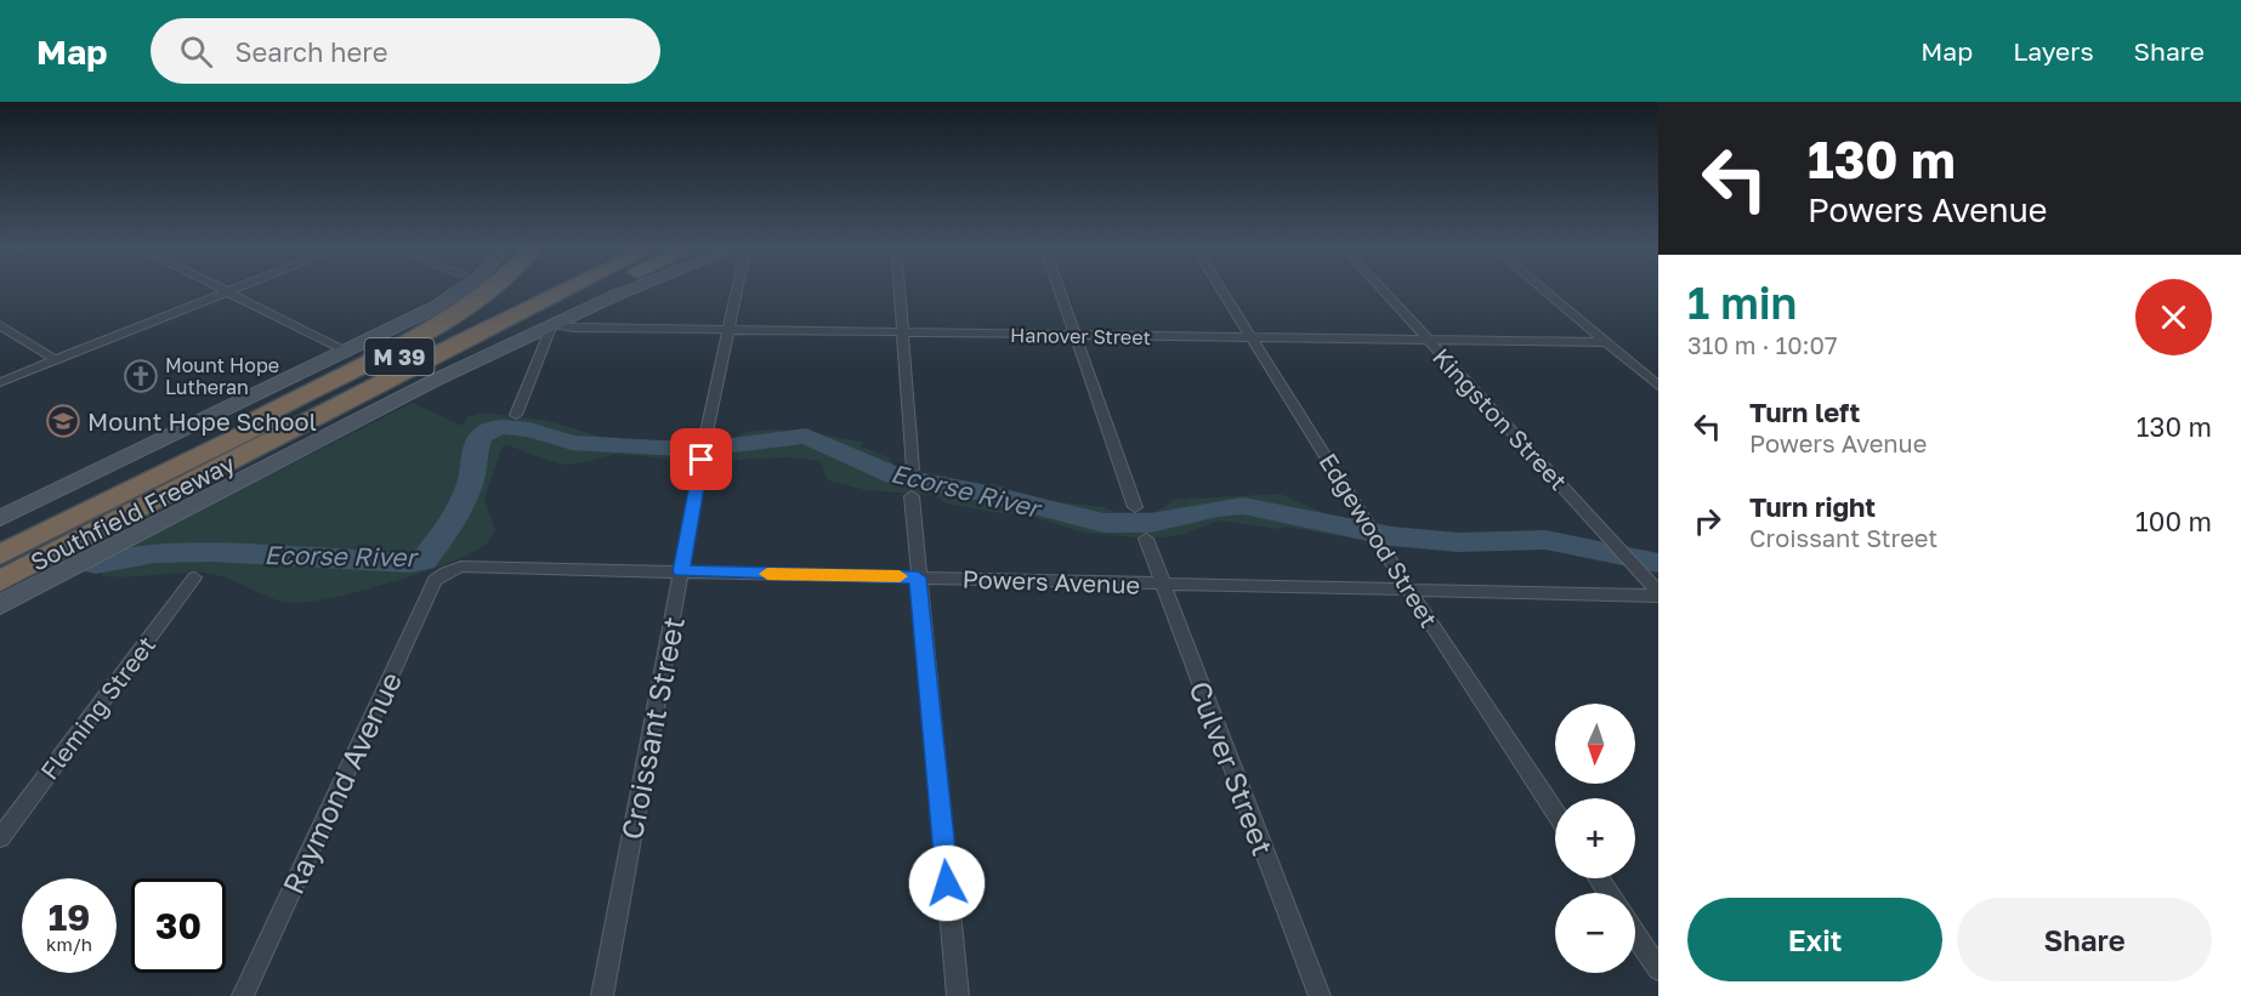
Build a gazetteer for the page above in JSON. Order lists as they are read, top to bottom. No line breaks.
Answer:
{"streets":{"highway":["M 39","Southfield Freeway"],"street":["Hanover Street","Kingston Street","Edgewood Street","Powers Avenue","Fleming Street","Croissant Street","Culver Street","Raymond Avenue"]},"crossings":[["Hanover Street","Kingston Street"],["Hanover Street","Edgewood Street"],["Kingston Street","Powers Avenue"],["Edgewood Street","Powers Avenue"],["Powers Avenue","Croissant Street"],["Powers Avenue","Culver Street"],["Powers Avenue","Raymond Avenue"]],"water":["Ecorse River"],"places":{"church":["Mount Hope Lutheran"],"school or university":["Mount Hope School"]},"north":"bottom","page":{"header":"Map","search":"Search here","nav":["Map","Layers","Share"],"turn":["130 m","Powers Avenue"],"heading":["1 min","310 m · 10:07"],"list":[{"name":"Turn left","note":"Powers Avenue","value":"130 m"},{"name":"Turn right","note":"Croissant Street","value":"100 m"}],"map_buttons":["+","−"],"speed":"19 km/h","limit":"30","buttons":["Exit","Share"]}}
